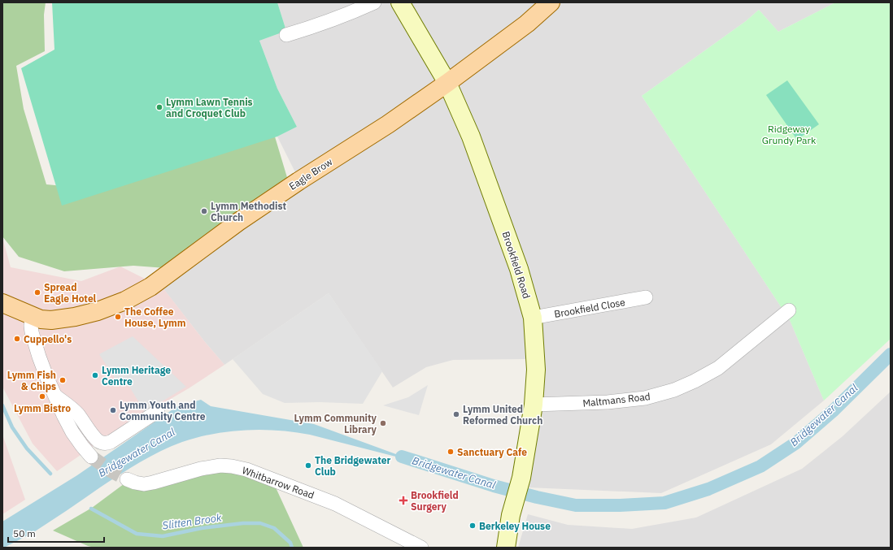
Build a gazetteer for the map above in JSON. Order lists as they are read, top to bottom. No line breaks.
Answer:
{"streets":{"main road":["Eagle Brow"],"street":["Brookfield Road","Brookfield Close","Maltmans Road","Whitbarrow Road"]},"crossings":[["Eagle Brow","Brookfield Road"],["Brookfield Road","Brookfield Close"],["Brookfield Road","Maltmans Road"]],"water":["Bridgewater Canal","Slitten Brook"],"parks":["Ridgeway Grundy Park"],"places":{"other":["Lymm Lawn Tennis and Croquet Club","Lymm Methodist Church","Spread Eagle Hotel","The Coffee House, Lymm","Cuppello's","Lymm Heritage Centre","Lymm Fish & Chips","Lymm Bistro","Lymm Youth and Community Centre","Lymm United Reformed Church","Lymm Community Library","Sanctuary Cafe","The Bridgewater Club","Berkeley House"],"health":["Brookfield Surgery"]},"scale_bar":"50 m"}
